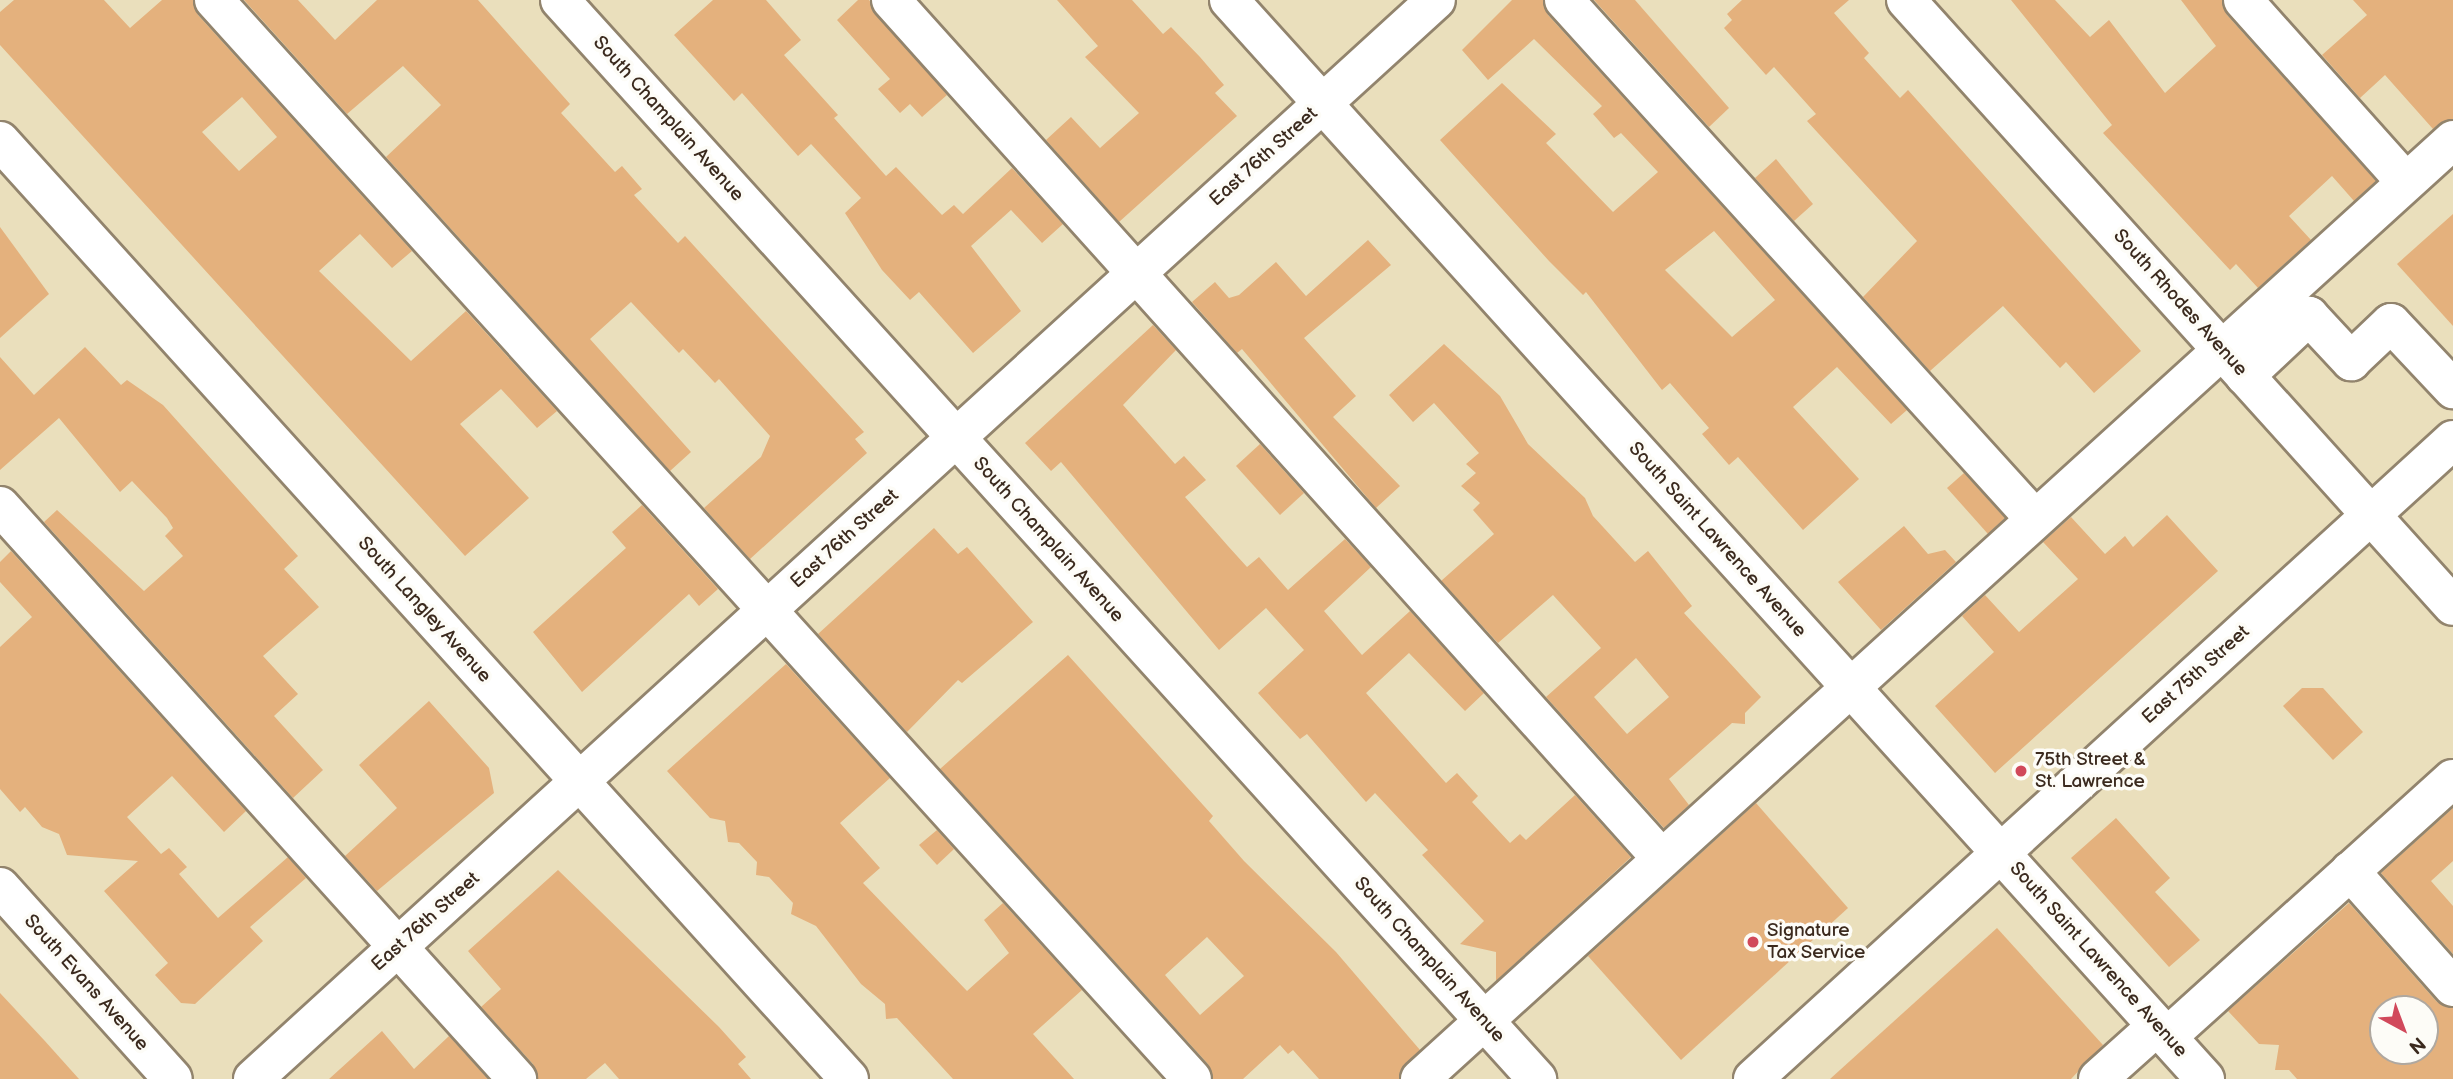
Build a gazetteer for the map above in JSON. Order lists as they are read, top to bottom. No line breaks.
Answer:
{"streets":{"street":["South Champlain Avenue","East 76th Street","South Rhodes Avenue","South Saint Lawrence Avenue","South Langley Avenue","East 75th Street","South Evans Avenue"]},"crossings":[["South Champlain Avenue","East 76th Street"],["East 76th Street","South Saint Lawrence Avenue"],["East 76th Street","South Langley Avenue"],["South Rhodes Avenue","East 75th Street"],["South Saint Lawrence Avenue","East 75th Street"]],"places":["75th Street & St. Lawrence","Signature Tax Service"],"north":"bottom right"}
